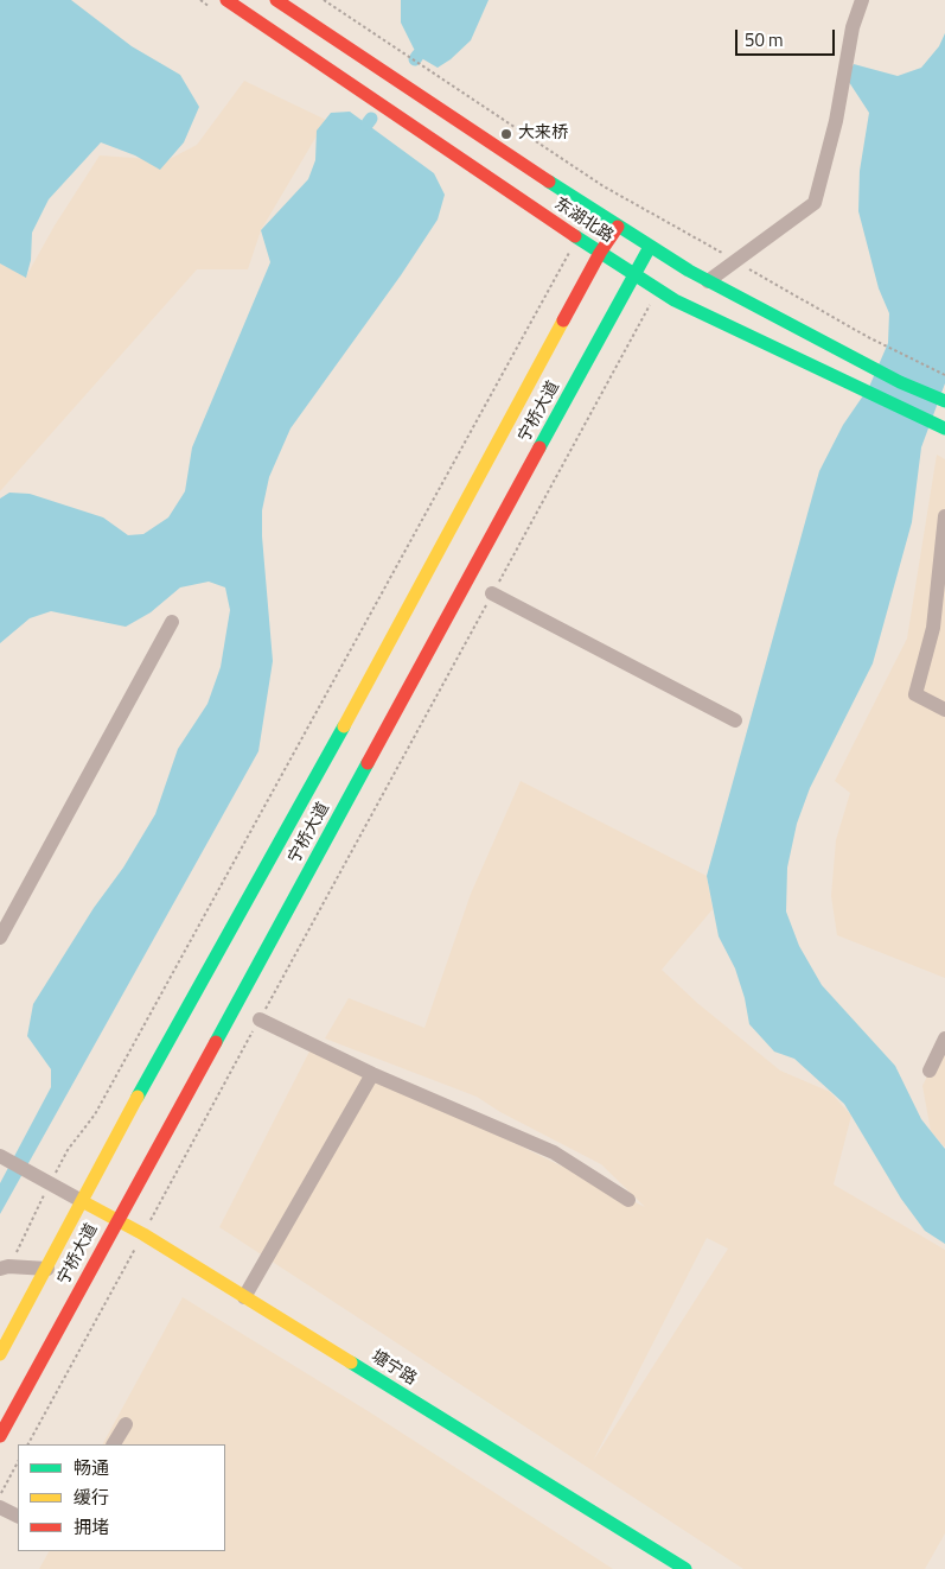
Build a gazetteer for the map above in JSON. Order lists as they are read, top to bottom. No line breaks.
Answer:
{"streets":{"main road":["东湖北路","宁桥大道","塘宁路"]},"crossings":[["东湖北路","宁桥大道"],["宁桥大道","塘宁路"]],"places":["大来桥"],"legend":["畅通","缓行","拥堵"],"scale_bar":"50 m"}
